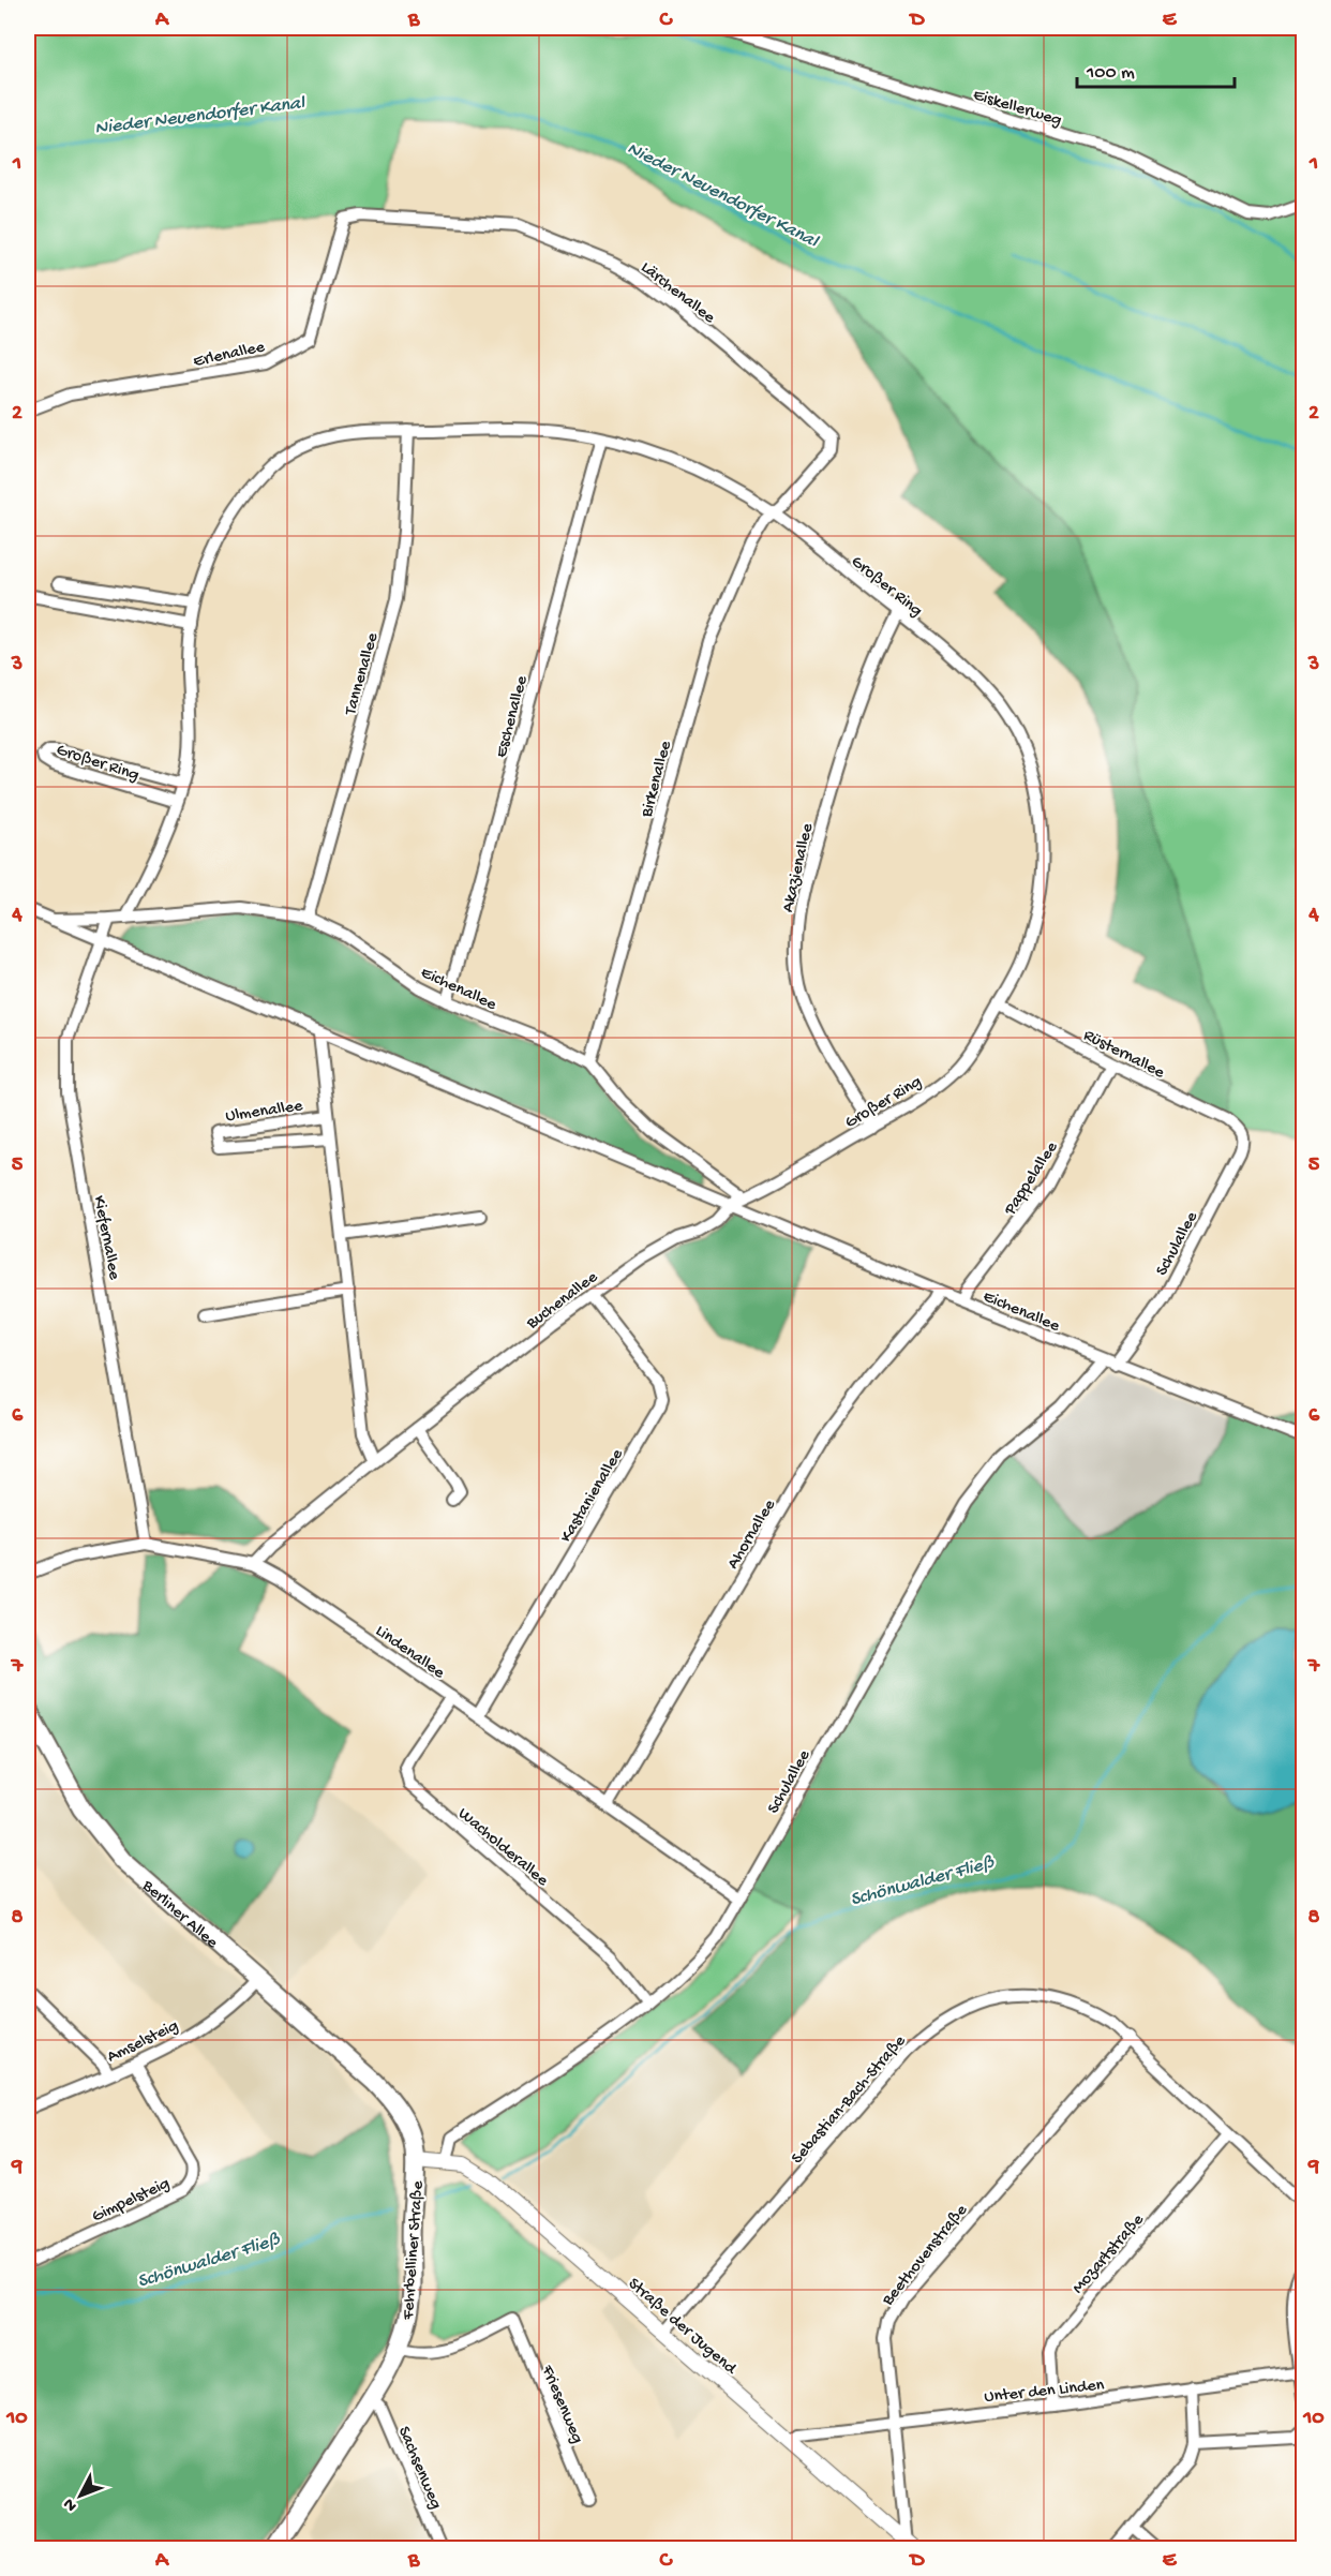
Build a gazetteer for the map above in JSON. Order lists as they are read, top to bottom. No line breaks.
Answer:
{"streets":{"main road":["Berliner Allee","Fehrbelliner Straße"],"street":["Eiskellerweg","Lärchenallee","Erlenallee","Großer Ring","Tannenallee","Eschenallee","Birkenallee","Akazienallee","Eichenallee","Rüsternallee","Ulmenallee","Pappelallee","Kiefernallee","Schulallee","Buchenallee","Kastanienallee","Ahornallee","Lindenallee","Wacholderallee","Amselsteig","Sebastian-Bach-Straße","Gimpelsteig","Mozartstraße","Beethovenstraße","Straße der Jugend","Unter den Linden","Friesenweg","Sachsenweg"]},"crossings":[["Lärchenallee","Erlenallee"],["Lärchenallee","Großer Ring"],["Lärchenallee","Birkenallee"],["Großer Ring","Tannenallee"],["Großer Ring","Eschenallee"],["Großer Ring","Birkenallee"],["Großer Ring","Akazienallee"],["Großer Ring","Eichenallee"],["Großer Ring","Rüsternallee"],["Großer Ring","Buchenallee"],["Tannenallee","Eichenallee"],["Eschenallee","Eichenallee"],["Birkenallee","Eichenallee"],["Eichenallee","Ulmenallee"],["Eichenallee","Pappelallee"],["Eichenallee","Kiefernallee"],["Eichenallee","Schulallee"],["Eichenallee","Buchenallee"],["Eichenallee","Ahornallee"],["Rüsternallee","Pappelallee"],["Rüsternallee","Schulallee"],["Ulmenallee","Buchenallee"],["Kiefernallee","Lindenallee"],["Schulallee","Lindenallee"],["Schulallee","Wacholderallee"],["Schulallee","Straße der Jugend"],["Buchenallee","Kastanienallee"],["Buchenallee","Lindenallee"],["Kastanienallee","Lindenallee"],["Ahornallee","Lindenallee"],["Lindenallee","Wacholderallee"],["Berliner Allee","Amselsteig"],["Berliner Allee","Fehrbelliner Straße"],["Amselsteig","Gimpelsteig"],["Sebastian-Bach-Straße","Mozartstraße"],["Sebastian-Bach-Straße","Beethovenstraße"],["Sebastian-Bach-Straße","Straße der Jugend"],["Fehrbelliner Straße","Straße der Jugend"],["Fehrbelliner Straße","Friesenweg"],["Fehrbelliner Straße","Sachsenweg"],["Mozartstraße","Unter den Linden"],["Beethovenstraße","Straße der Jugend"],["Beethovenstraße","Unter den Linden"],["Straße der Jugend","Unter den Linden"]],"water":["Nieder Neuendorfer Kanal","Schönwalder Fließ"],"scale_bar":"100 m","north":"bottom left","grid":{"columns":["A","B","C","D","E"],"rows":["1","2","3","4","5","6","7","8","9","10"]}}
